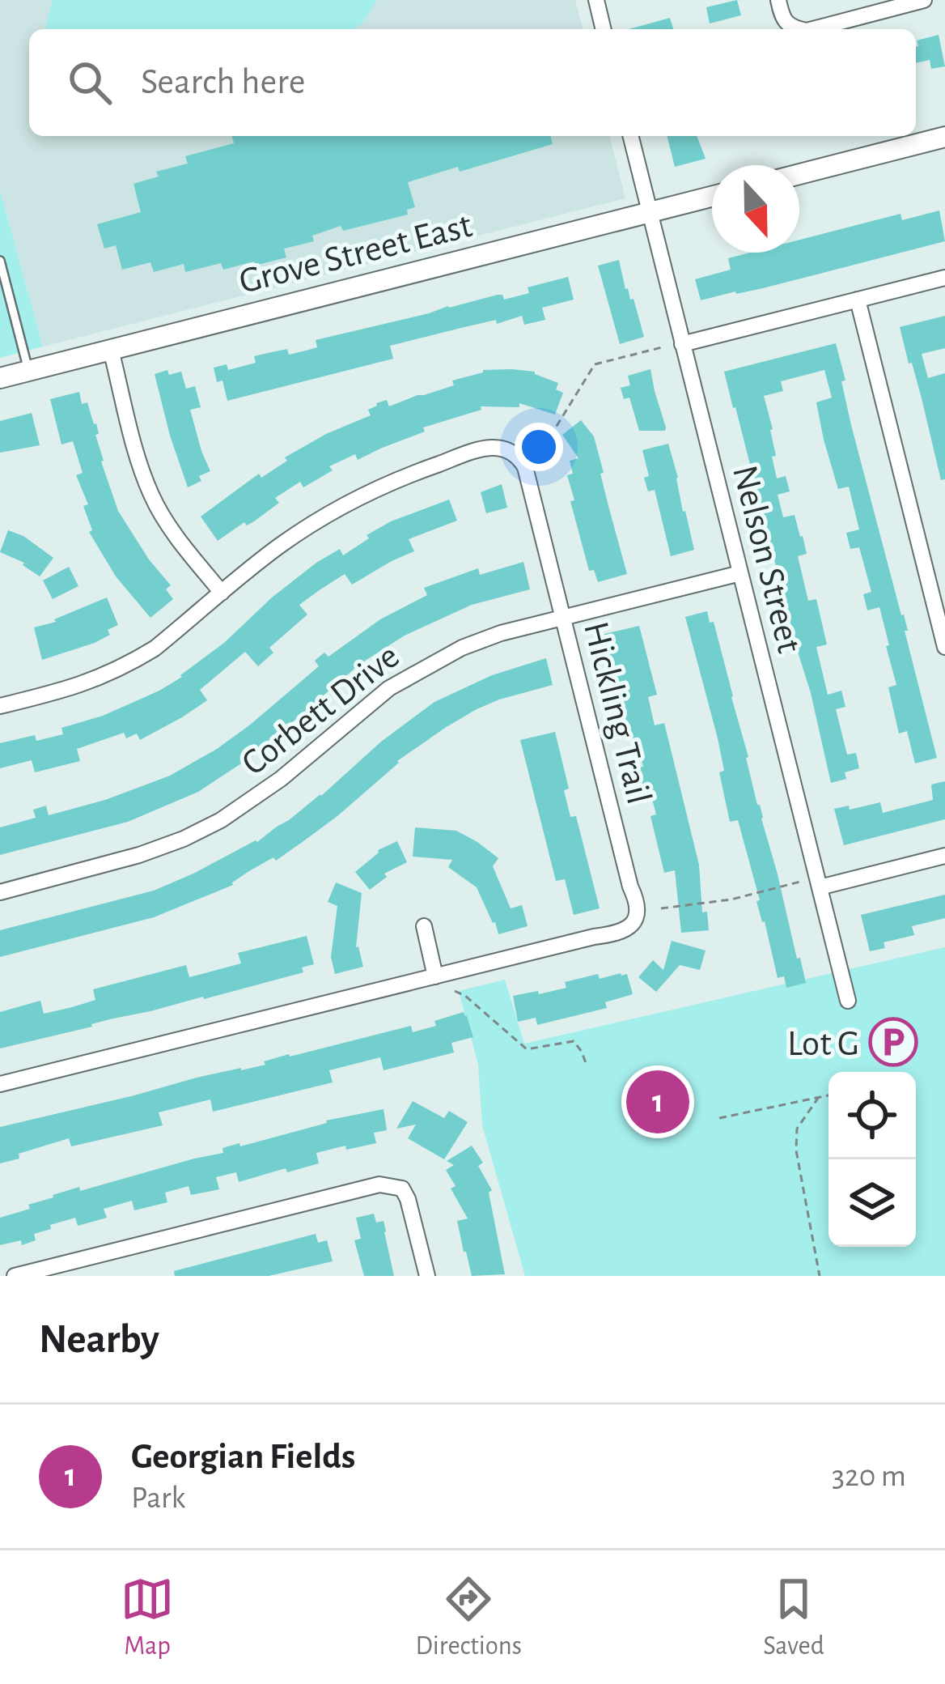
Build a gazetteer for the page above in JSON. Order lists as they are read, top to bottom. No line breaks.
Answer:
{"streets":{"street":["Grove Street East","Nelson Street","Corbett Drive","Hickling Trail"]},"crossings":[["Grove Street East","Nelson Street"],["Nelson Street","Corbett Drive"],["Corbett Drive","Hickling Trail"]],"places":{"parking":["Lot G"]},"north":"bottom","page":{"search":"Search here","pins":"1","heading":"Nearby","list":[{"mark":"1","name":"Georgian Fields","note":"Park","value":"320 m"}],"nav":["Map","Directions","Saved"]}}
